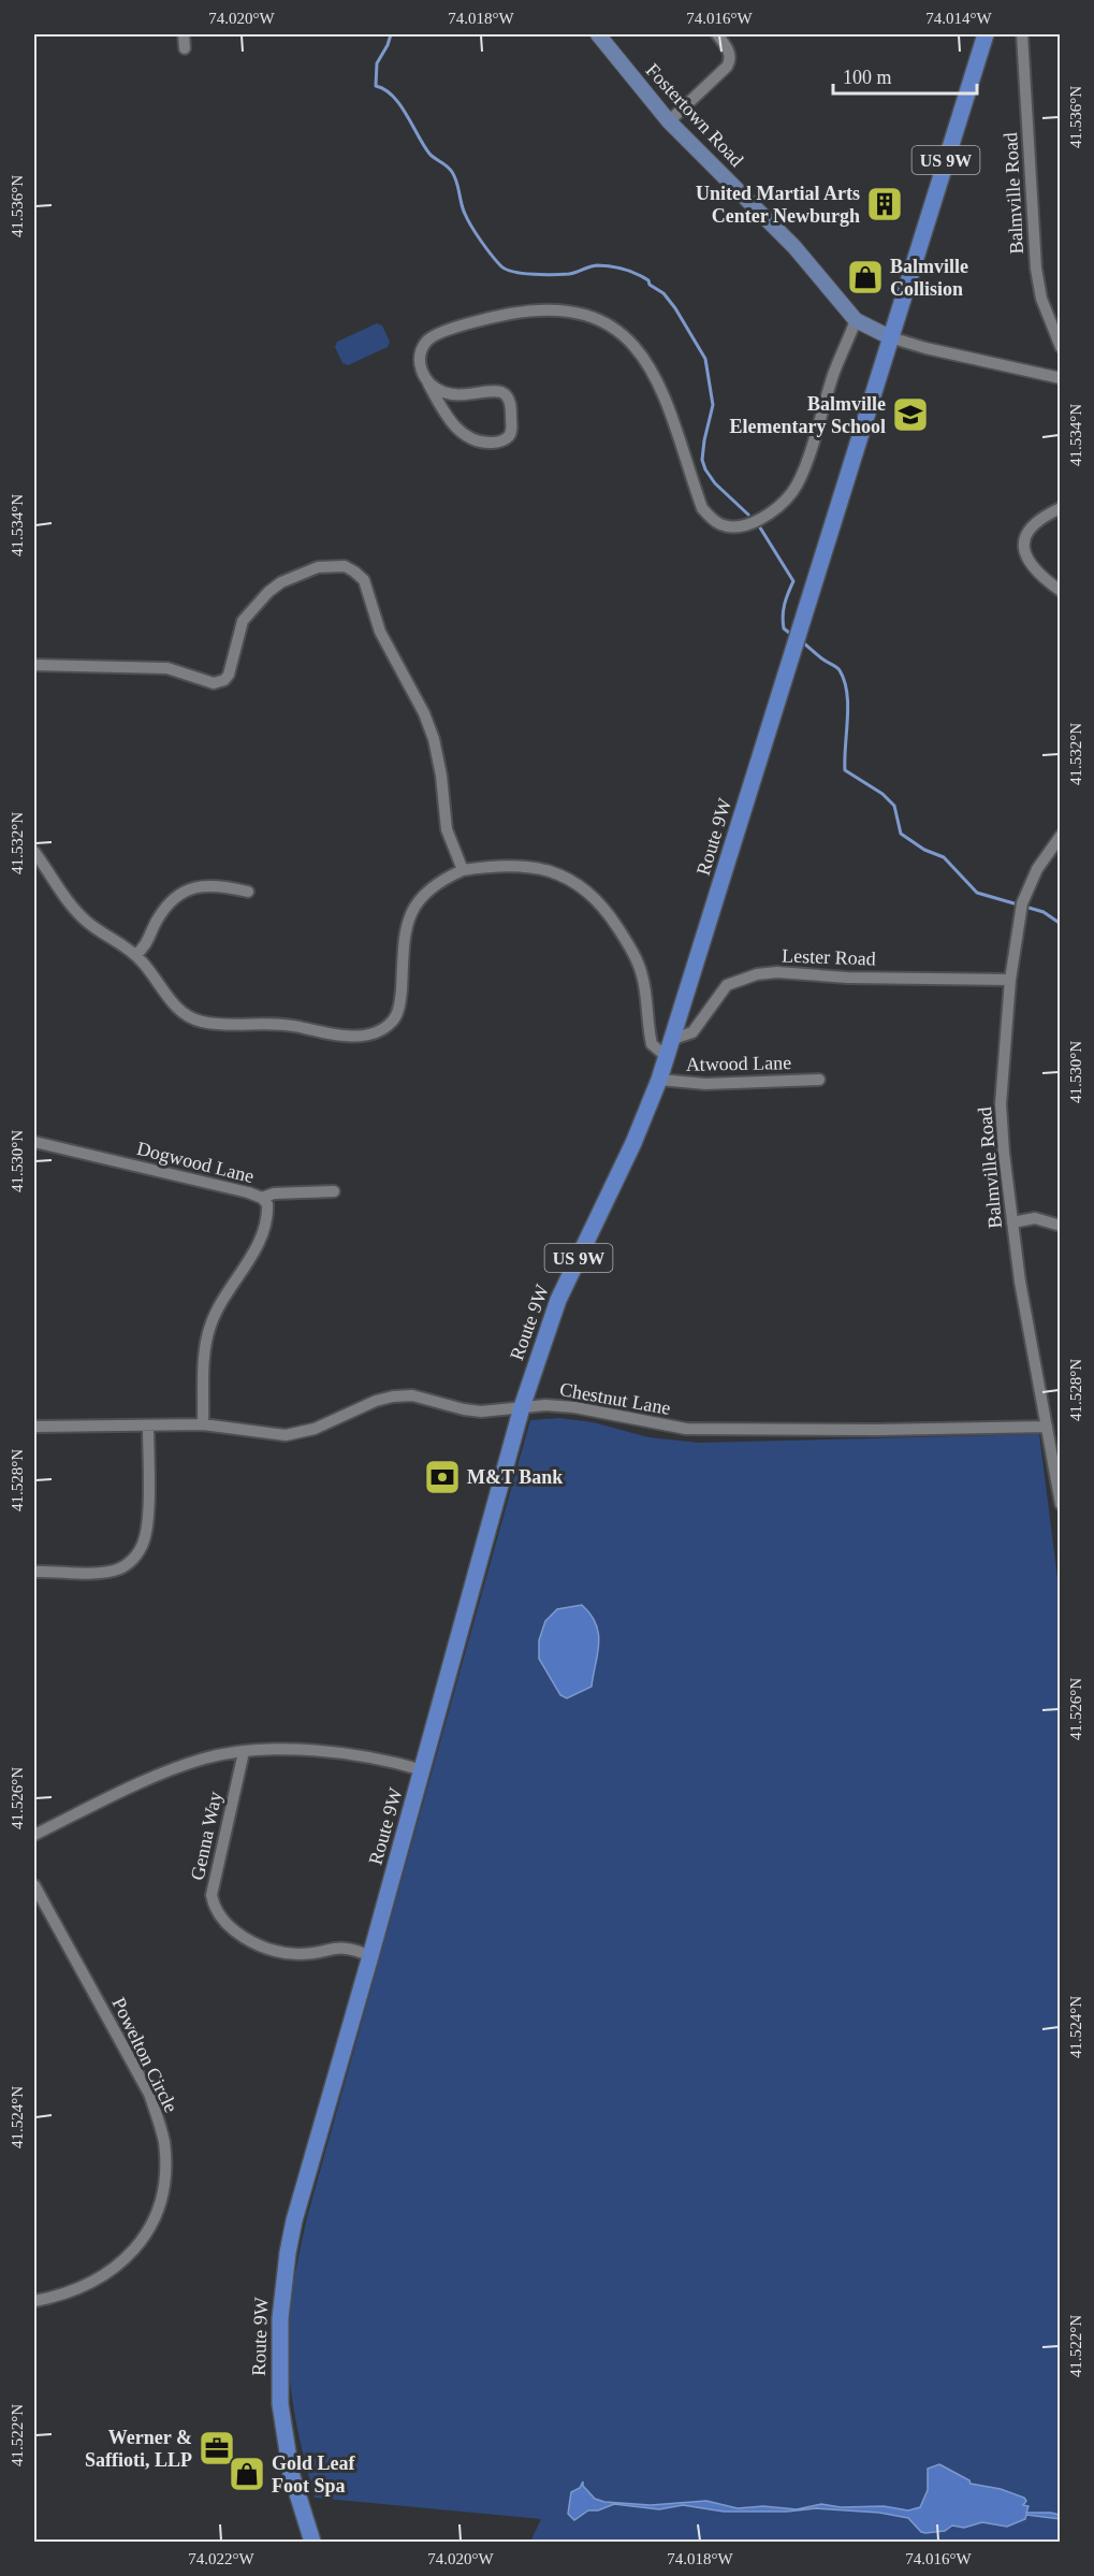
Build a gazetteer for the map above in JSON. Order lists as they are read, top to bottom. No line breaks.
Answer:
{"streets":{"highway":["US 9W","Route 9W"],"main road":["Fostertown Road"],"street":["Balmville Road","Lester Road","Atwood Lane","Dogwood Lane","Chestnut Lane","Genna Way","Powelton Circle"]},"crossings":[["Fostertown Road","Route 9W"],["Balmville Road","Lester Road"],["Balmville Road","Chestnut Lane"],["Route 9W","Lester Road"],["Route 9W","Atwood Lane"],["Route 9W","Chestnut Lane"],["Route 9W","Genna Way"],["Dogwood Lane","Chestnut Lane"]],"places":{"building":["United Martial Arts Center Newburgh"],"shop":["Balmville Collision","Gold Leaf Foot Spa"],"school or university":["Balmville Elementary School"],"bank":["M&T Bank"],"office":["Werner & Saffioti, LLP"]},"scale_bar":"100 m","coordinates":["74.020°W","74.018°W","74.016°W","74.014°W","41.536°N","41.534°N","41.532°N","41.530°N","41.528°N","41.526°N","41.524°N","41.522°N","74.022°W"]}
